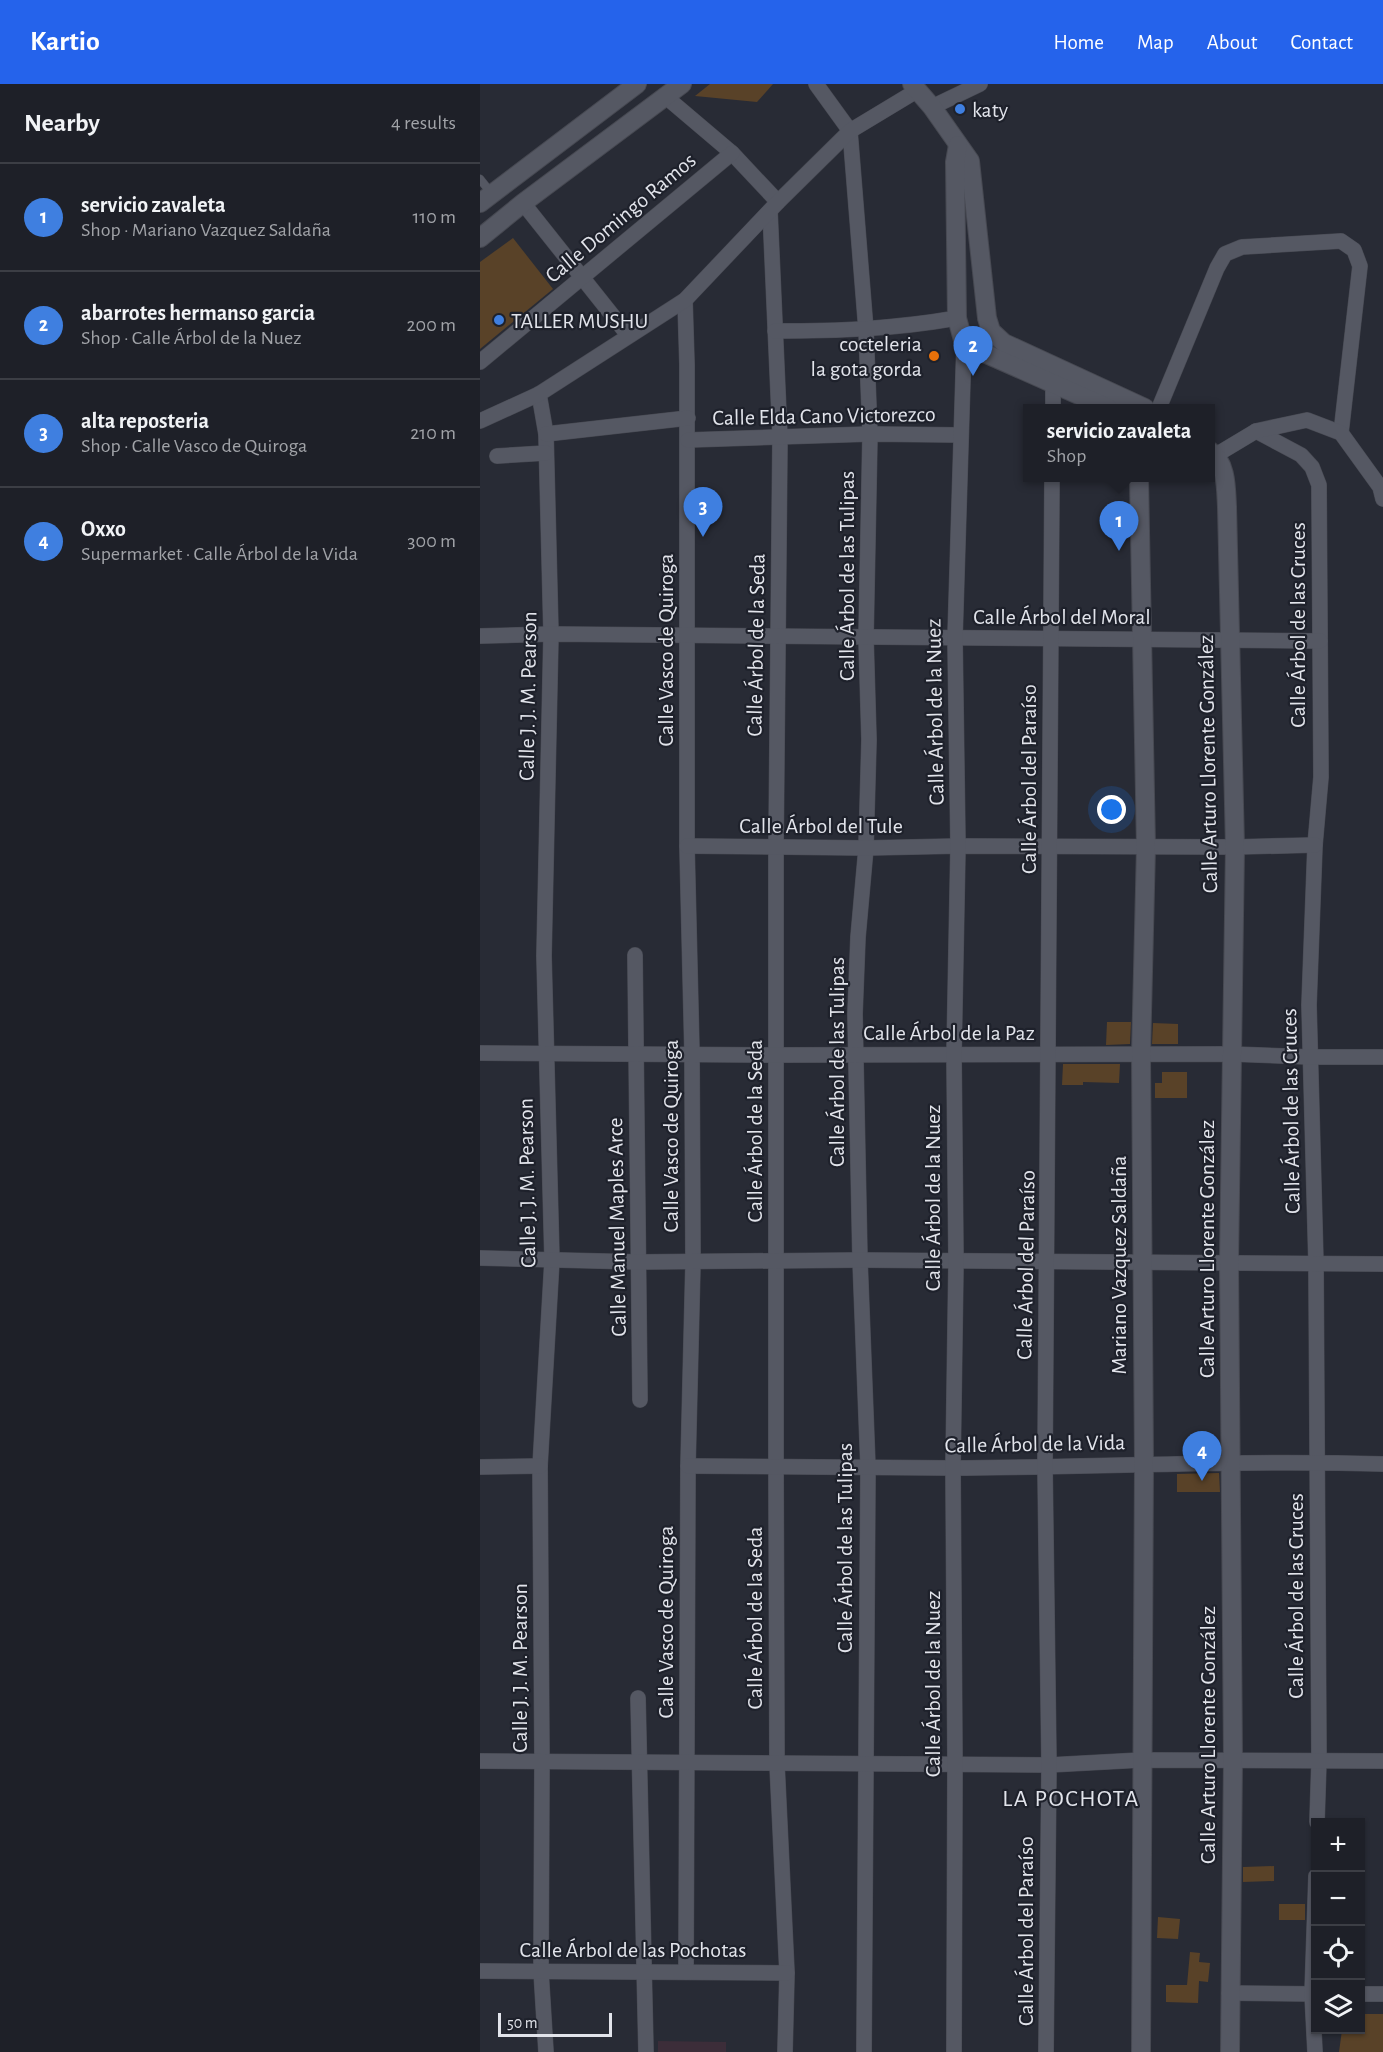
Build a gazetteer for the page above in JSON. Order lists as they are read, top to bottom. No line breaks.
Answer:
{"streets":{"street":["Calle Domingo Ramos","Calle Elda Cano Victorezco","Calle Árbol de las Tulipas","Calle Árbol del Moral","Calle Árbol de las Cruces","Calle Árbol de la Seda","Calle Vasco de Quiroga","Calle J. J. M. Pearson","Calle Árbol de la Nuez","Calle Arturo Llorente González","Calle Árbol del Paraíso","Calle Árbol del Tule","Calle Árbol de la Paz","Calle Manuel Maples Arce","Mariano Vazquez Saldaña","Calle Árbol de la Vida","Calle Árbol de las Pochotas"]},"crossings":[["Calle Elda Cano Victorezco","Calle Árbol de las Tulipas"],["Calle Elda Cano Victorezco","Calle Árbol de la Seda"],["Calle Elda Cano Victorezco","Calle Vasco de Quiroga"],["Calle Elda Cano Victorezco","Calle J. J. M. Pearson"],["Calle Elda Cano Victorezco","Calle Árbol de la Nuez"],["Calle Árbol de las Tulipas","Calle Árbol del Moral"],["Calle Árbol de las Tulipas","Calle Árbol del Tule"],["Calle Árbol de las Tulipas","Calle Árbol de la Paz"],["Calle Árbol de las Tulipas","Calle Árbol de la Vida"],["Calle Árbol del Moral","Calle Árbol de las Cruces"],["Calle Árbol del Moral","Calle Árbol de la Seda"],["Calle Árbol del Moral","Calle Vasco de Quiroga"],["Calle Árbol del Moral","Calle J. J. M. Pearson"],["Calle Árbol del Moral","Calle Árbol de la Nuez"],["Calle Árbol del Moral","Calle Arturo Llorente González"],["Calle Árbol del Moral","Calle Árbol del Paraíso"],["Calle Árbol del Moral","Mariano Vazquez Saldaña"],["Calle Árbol de las Cruces","Calle Árbol del Tule"],["Calle Árbol de las Cruces","Calle Árbol de la Paz"],["Calle Árbol de las Cruces","Calle Árbol de la Vida"],["Calle Árbol de la Seda","Calle Árbol del Tule"],["Calle Árbol de la Seda","Calle Árbol de la Paz"],["Calle Árbol de la Seda","Calle Árbol de la Vida"],["Calle Árbol de la Seda","Calle Árbol de las Pochotas"],["Calle Vasco de Quiroga","Calle Árbol del Tule"],["Calle Vasco de Quiroga","Calle Árbol de la Paz"],["Calle Vasco de Quiroga","Calle Árbol de la Vida"],["Calle Vasco de Quiroga","Calle Árbol de las Pochotas"],["Calle J. J. M. Pearson","Calle Árbol de la Paz"],["Calle J. J. M. Pearson","Calle Árbol de las Pochotas"],["Calle Árbol de la Nuez","Calle Árbol del Tule"],["Calle Árbol de la Nuez","Calle Árbol de la Paz"],["Calle Árbol de la Nuez","Calle Árbol de la Vida"],["Calle Arturo Llorente González","Calle Árbol del Tule"],["Calle Arturo Llorente González","Calle Árbol de la Paz"],["Calle Arturo Llorente González","Calle Árbol de la Vida"],["Calle Árbol del Paraíso","Calle Árbol del Tule"],["Calle Árbol del Paraíso","Calle Árbol de la Paz"],["Calle Árbol del Paraíso","Calle Árbol de la Vida"],["Calle Árbol del Tule","Mariano Vazquez Saldaña"],["Calle Árbol de la Paz","Calle Manuel Maples Arce"],["Calle Árbol de la Paz","Mariano Vazquez Saldaña"],["Mariano Vazquez Saldaña","Calle Árbol de la Vida"]],"districts":["LA POCHOTA"],"places":["katy","TALLER MUSHU","cocteleria la gota gorda"],"scale_bar":"50 m","page":{"header":"Kartio","nav":["Home","Map","About","Contact"],"heading":["Nearby","4 results"],"list":[{"mark":"1","name":"servicio zavaleta","note":"Shop · Mariano Vazquez Saldaña","value":"110 m"},{"mark":"2","name":"abarrotes hermanso garcia","note":"Shop · Calle Árbol de la Nuez","value":"200 m"},{"mark":"3","name":"alta reposteria","note":"Shop · Calle Vasco de Quiroga","value":"210 m"},{"mark":"4","name":"Oxxo","note":"Supermarket · Calle Árbol de la Vida","value":"300 m"}],"pins":["2","3","1","4"],"popup":["servicio zavaleta","Shop"],"map_buttons":["+","−"],"scale":"50 m"}}
